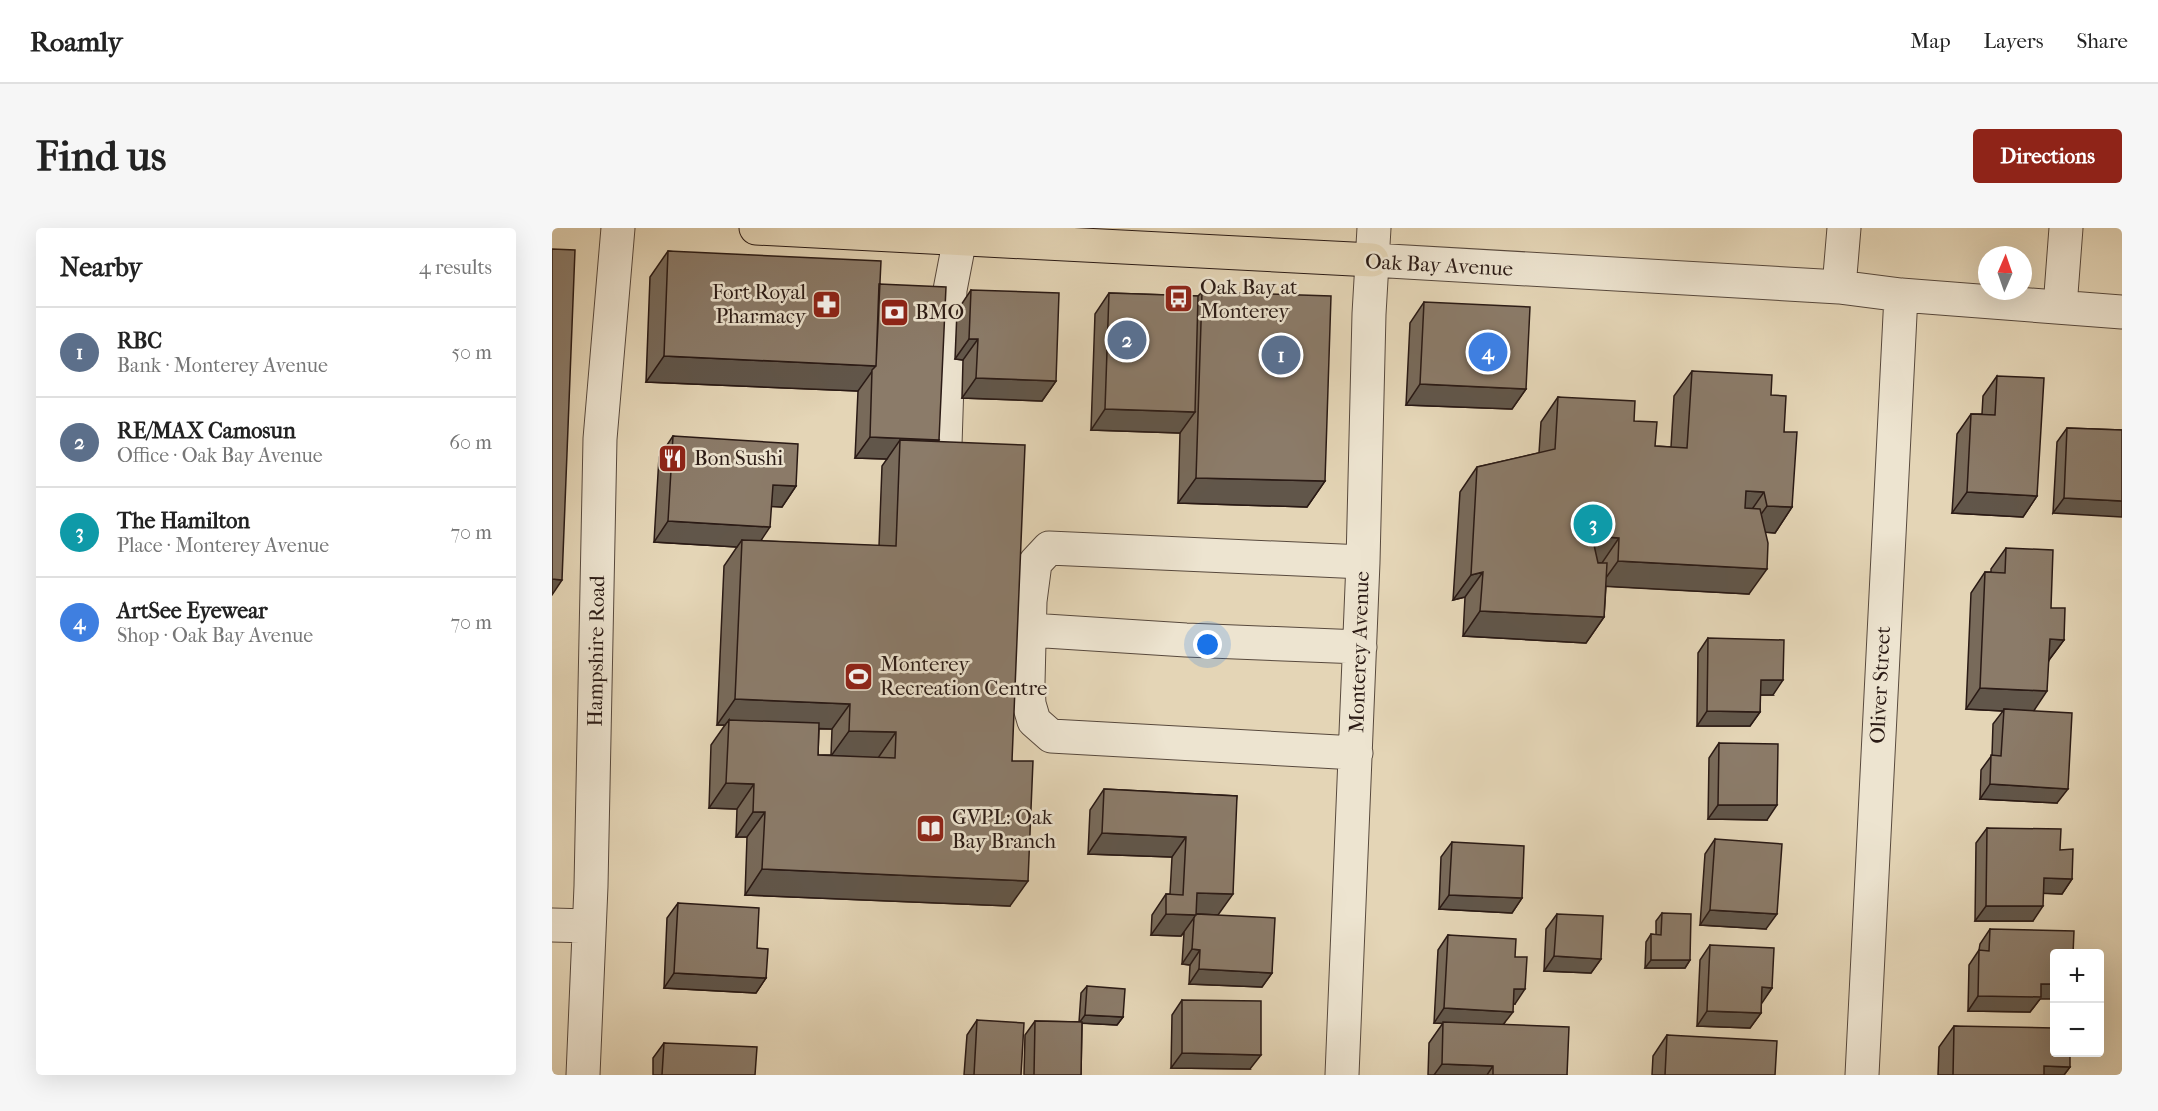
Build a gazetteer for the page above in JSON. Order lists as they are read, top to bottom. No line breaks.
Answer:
{"streets":{"main road":["Oak Bay Avenue"],"street":["Hampshire Road","Monterey Avenue","Oliver Street"]},"crossings":[["Oak Bay Avenue","Monterey Avenue"],["Oak Bay Avenue","Oliver Street"]],"places":{"bus stop":["Oak Bay at Monterey"],"pharmacy":["Fort Royal Pharmacy"],"bank":["BMO"],"restaurant":["Bon Sushi"],"sports":["Monterey Recreation Centre"],"library":["GVPL: Oak Bay Branch"]},"north":"top","page":{"header":"Roamly","nav":["Map","Layers","Share"],"buttons":"Directions","title":"Find us","heading":["Nearby","4 results"],"list":[{"mark":"1","name":"RBC","note":"Bank · Monterey Avenue","value":"50 m"},{"mark":"2","name":"RE/MAX Camosun","note":"Office · Oak Bay Avenue","value":"60 m"},{"mark":"3","name":"The Hamilton","note":"Place · Monterey Avenue","value":"70 m"},{"mark":"4","name":"ArtSee Eyewear","note":"Shop · Oak Bay Avenue","value":"70 m"}],"pins":["2","4","1","3"],"map_buttons":["+","−"]}}
